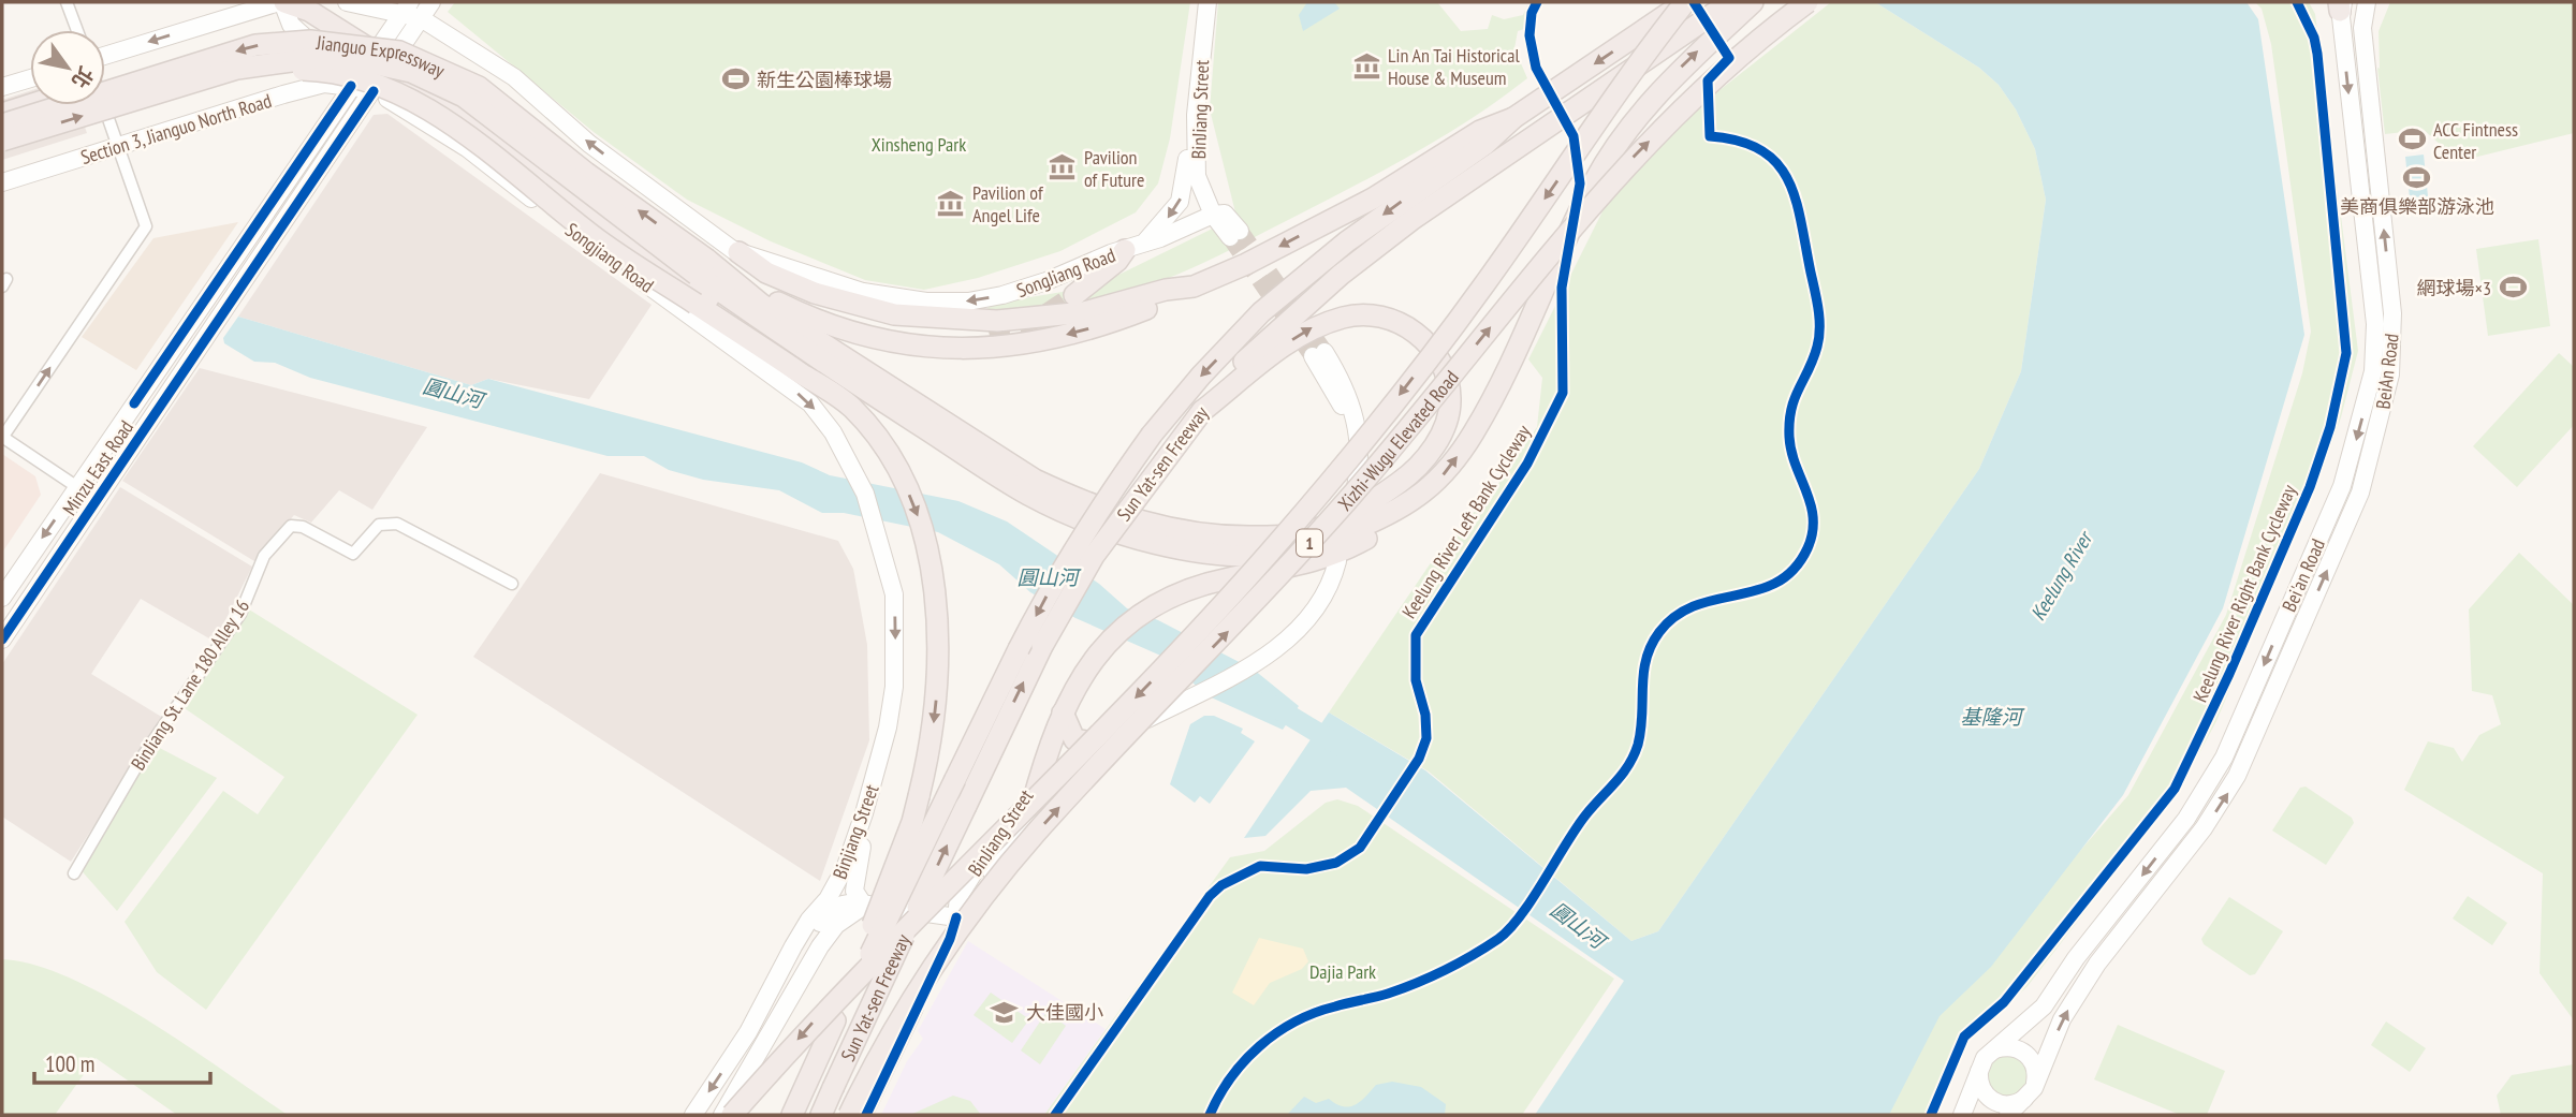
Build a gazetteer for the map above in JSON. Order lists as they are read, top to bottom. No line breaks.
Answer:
{"streets":{"highway":["Jianguo Expressway","Xizhi-Wugu Elevated Road","Sun Yat-sen Freeway","1"],"main road":["BinJiang Street","Section 3, Jianguo North Road","Songjiang Road","SongJiang Road","Minzu East Road","Bei'an Road","Binjiang Street"],"street":["BinJiang St. Lane 180 Alley 16"],"cycle path":["Keelung River Left Bank Cycleway","Keelung River Right Bank Cycleway"]},"crossings":[["BinJiang Street","SongJiang Road"],["BinJiang Street","Binjiang Street"],["Section 3, Jianguo North Road","Songjiang Road"],["Section 3, Jianguo North Road","Minzu East Road"],["Songjiang Road","Minzu East Road"],["Songjiang Road","Binjiang Street"],["Xizhi-Wugu Elevated Road","Sun Yat-sen Freeway"]],"one_way":["Songjiang Road","SongJiang Road"],"water":["圓山河","Keelung River","基隆河"],"parks":["Xinsheng Park","Dajia Park"],"places":{"museum":["Lin An Tai Historical House & Museum","Pavilion of Future","Pavilion of Angel Life"],"sports":["新生公園棒球場","ACC Fintness Center","美商俱樂部游泳池","網球場×3"],"school or university":["大佳國小"]},"scale_bar":"100 m","north":"bottom right"}
